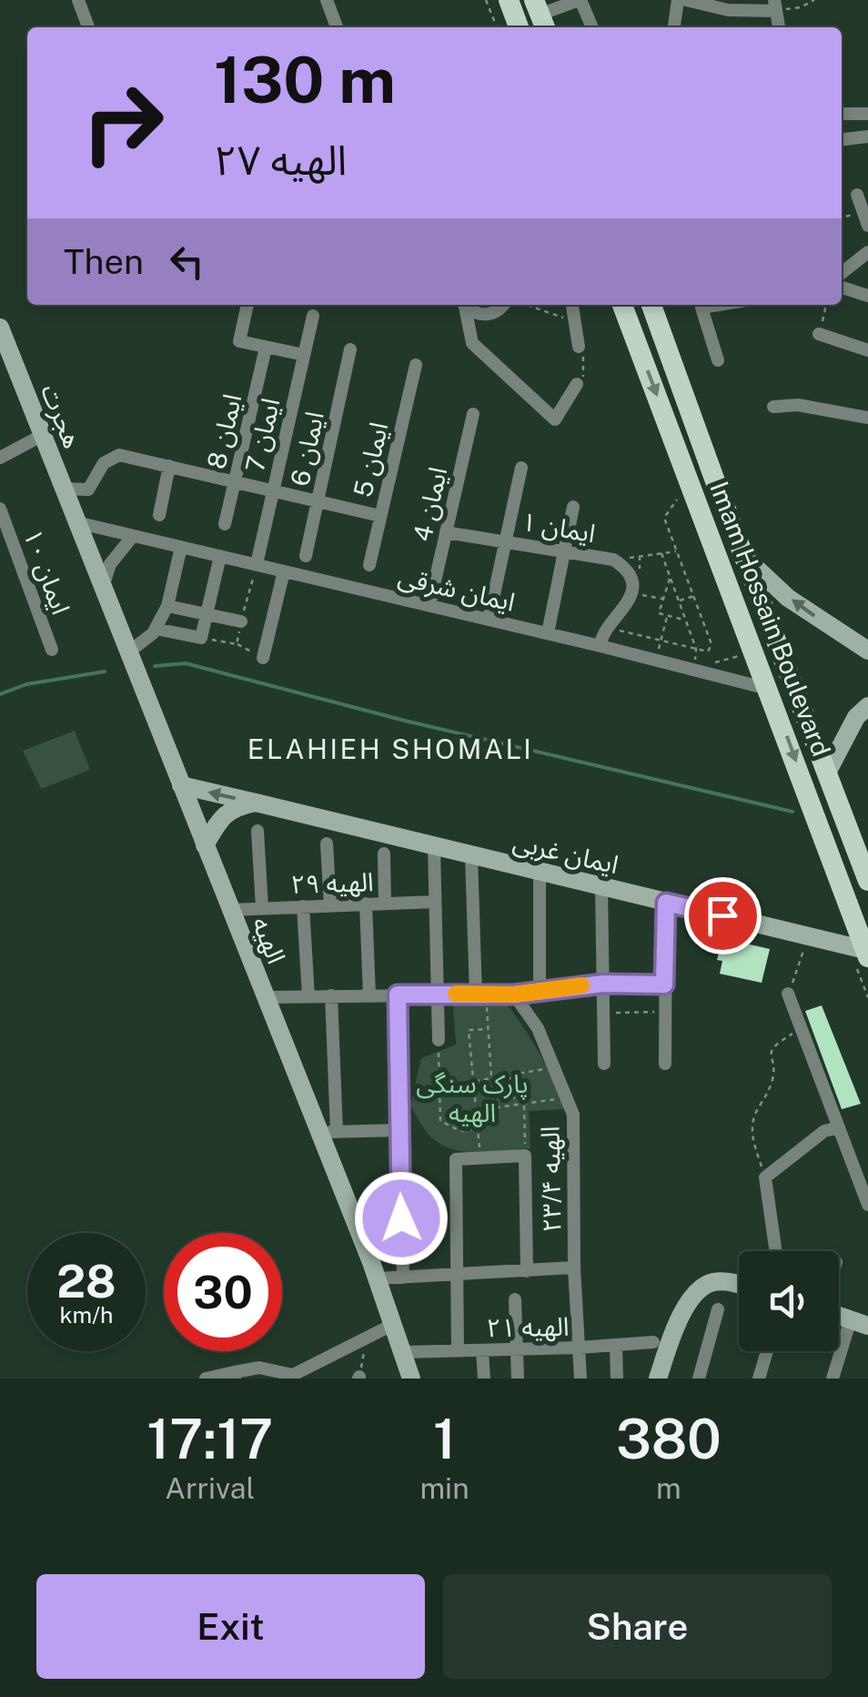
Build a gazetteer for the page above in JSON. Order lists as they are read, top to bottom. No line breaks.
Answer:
{"streets":{"main road":["هجرت","Imam Hossain Boulevard","ایمان غربی","الهیه"],"street":["ایمان 8","ایمان 7","ایمان 6","ایمان 5","ایمان 4","ایمان ۱","ایمان ۱۰","ایمان شرقی","الهیه ۲۹","الهیه ۲۳/۴","الهیه ۲۱"]},"crossings":[["هجرت","ایمان شرقی"],["هجرت","الهیه"],["ایمان 7","ایمان شرقی"],["ایمان 4","ایمان ۱"],["ایمان 4","ایمان شرقی"],["ایمان ۱","ایمان شرقی"],["ایمان شرقی","Imam Hossain Boulevard"],["ایمان شرقی","الهیه"],["Imam Hossain Boulevard","ایمان غربی"],["ایمان غربی","الهیه"],["الهیه ۲۹","الهیه"],["الهیه","الهیه ۲۱"],["الهیه ۲۳/۴","الهیه ۲۱"]],"districts":["ELAHIEH SHOMALI"],"parks":["پارک سنگی الهیه"],"page":{"turn":["130 m","الهیه ۲۷"],"then":"Then","speed":"28 km/h","limit":"30","eta":["17:17","Arrival","1","min","380","m"],"buttons":["Exit","Share"]}}
